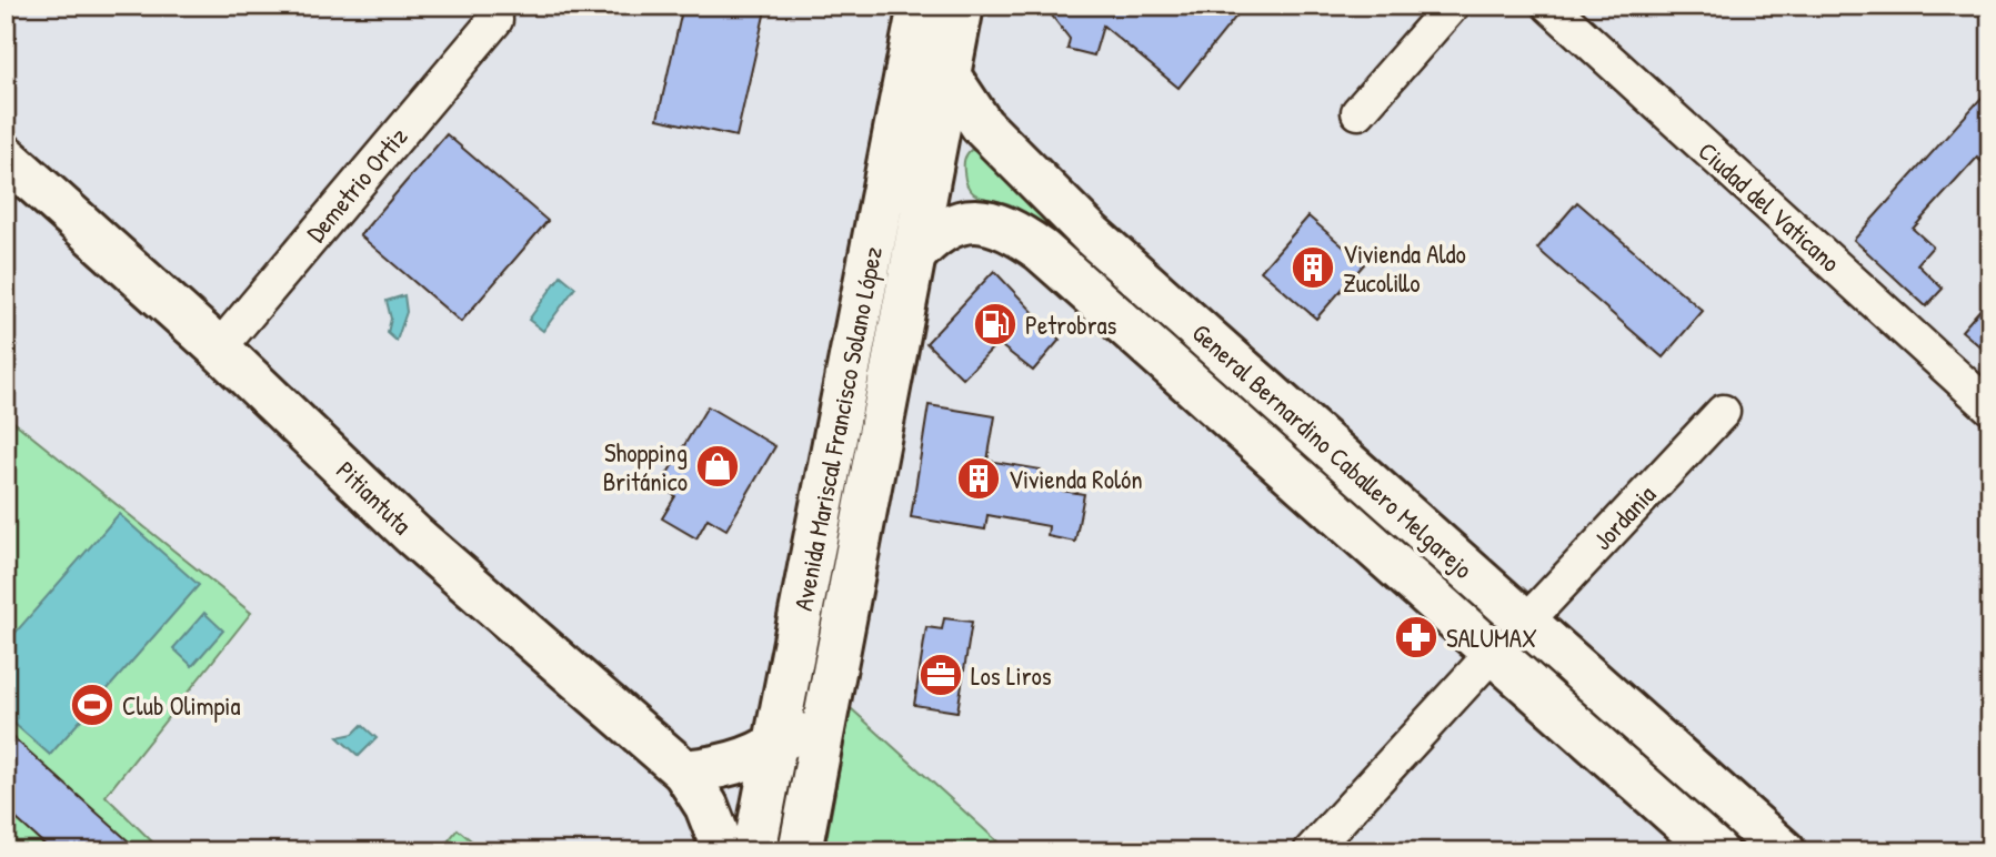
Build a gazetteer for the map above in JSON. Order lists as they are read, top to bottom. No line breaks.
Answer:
{"streets":{"main road":["Avenida Mariscal Francisco Solano López","General Bernardino Caballero Melgarejo","Pitiantuta"],"street":["Demetrio Ortiz","Ciudad del Vaticano","Jordania"]},"crossings":[["Demetrio Ortiz","Pitiantuta"],["Avenida Mariscal Francisco Solano López","General Bernardino Caballero Melgarejo"],["General Bernardino Caballero Melgarejo","Jordania"]],"places":{"building":["Vivienda Aldo Zucolillo","Vivienda Rolón"],"fuel station":["Petrobras"],"shop":["Shopping Británico"],"pharmacy":["SALUMAX"],"office":["Los Liros"],"sports":["Club Olimpia"]}}
